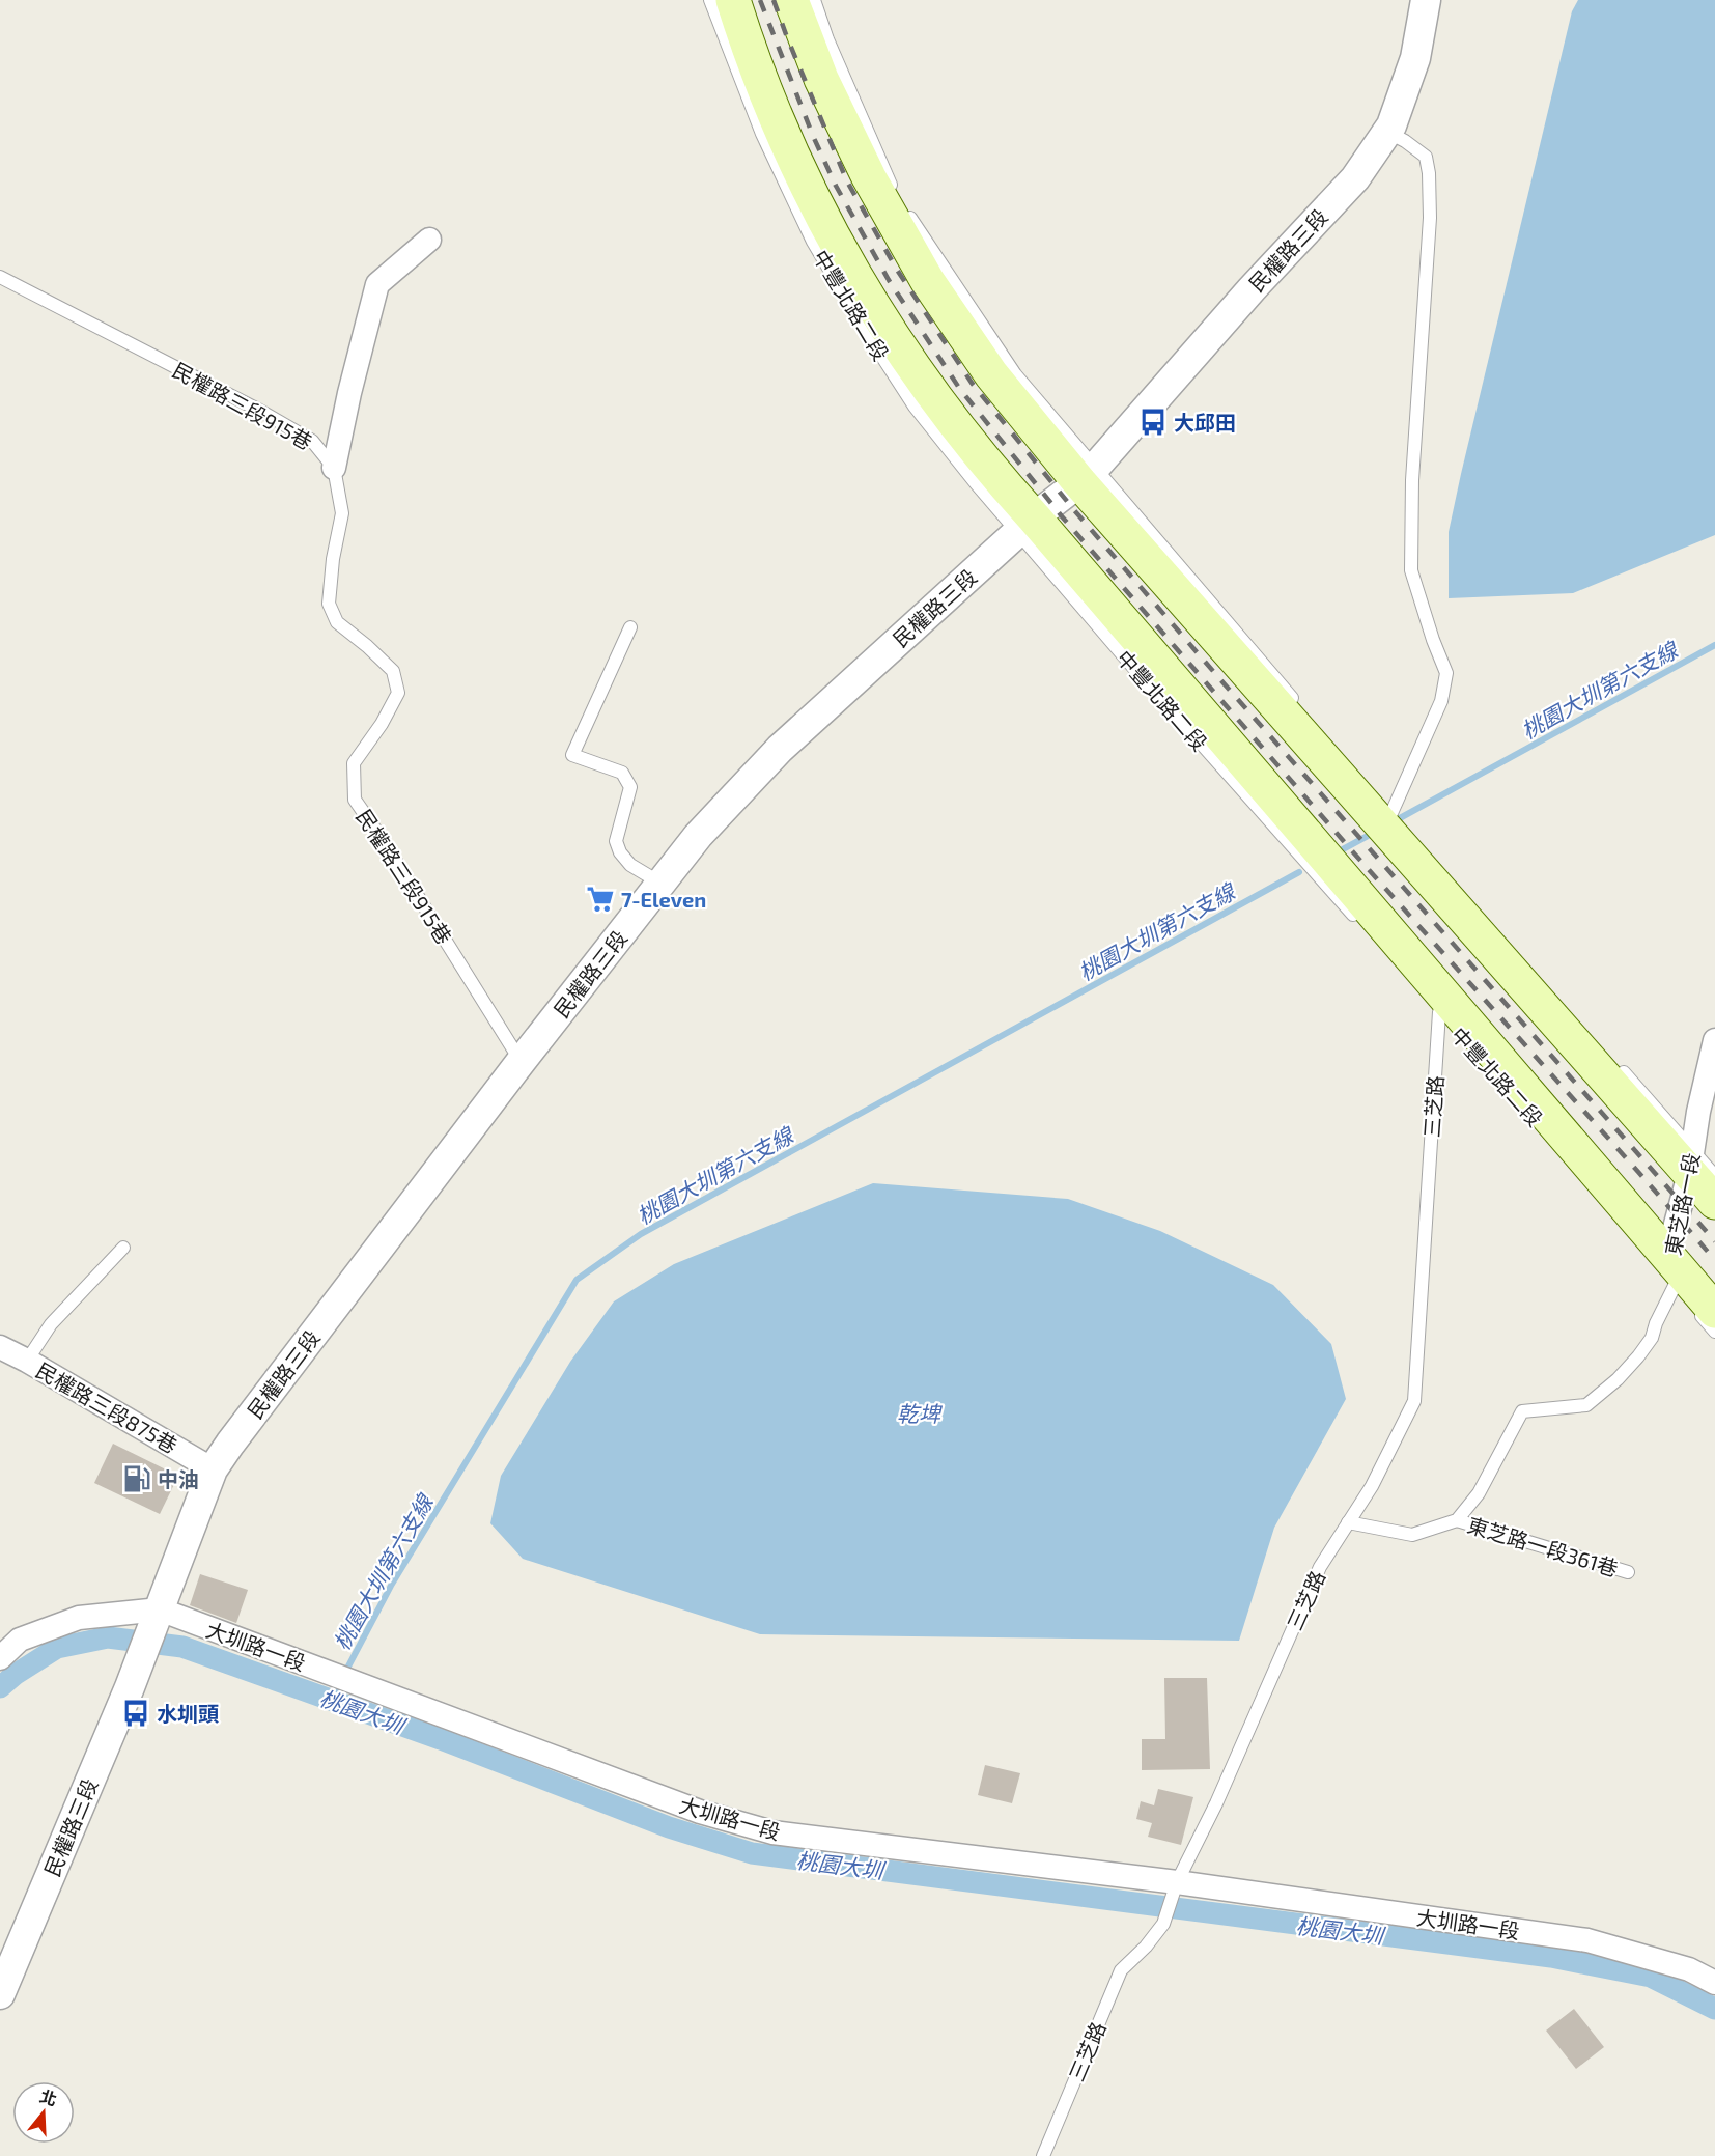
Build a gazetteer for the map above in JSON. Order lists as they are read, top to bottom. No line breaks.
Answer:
{"streets":{"main road":["中豐北路二段"],"street":["民權路三段","東芝路一段","民權路三段875巷","大圳路一段"],"lane":["民權路三段915巷","三芝路","東芝路一段361巷"]},"crossings":[["民權路三段","中豐北路二段"],["民權路三段","民權路三段915巷"],["民權路三段","民權路三段875巷"],["民權路三段","大圳路一段"],["中豐北路二段","三芝路"],["中豐北路二段","東芝路一段"],["三芝路","大圳路一段"],["東芝路一段","東芝路一段361巷"]],"water":["桃園大圳第六支線","乾埤","桃園大圳"],"places":{"bus stop":["大邱田","水圳頭"],"supermarket":["7-Eleven"],"fuel station":["中油"]},"north":"top"}
